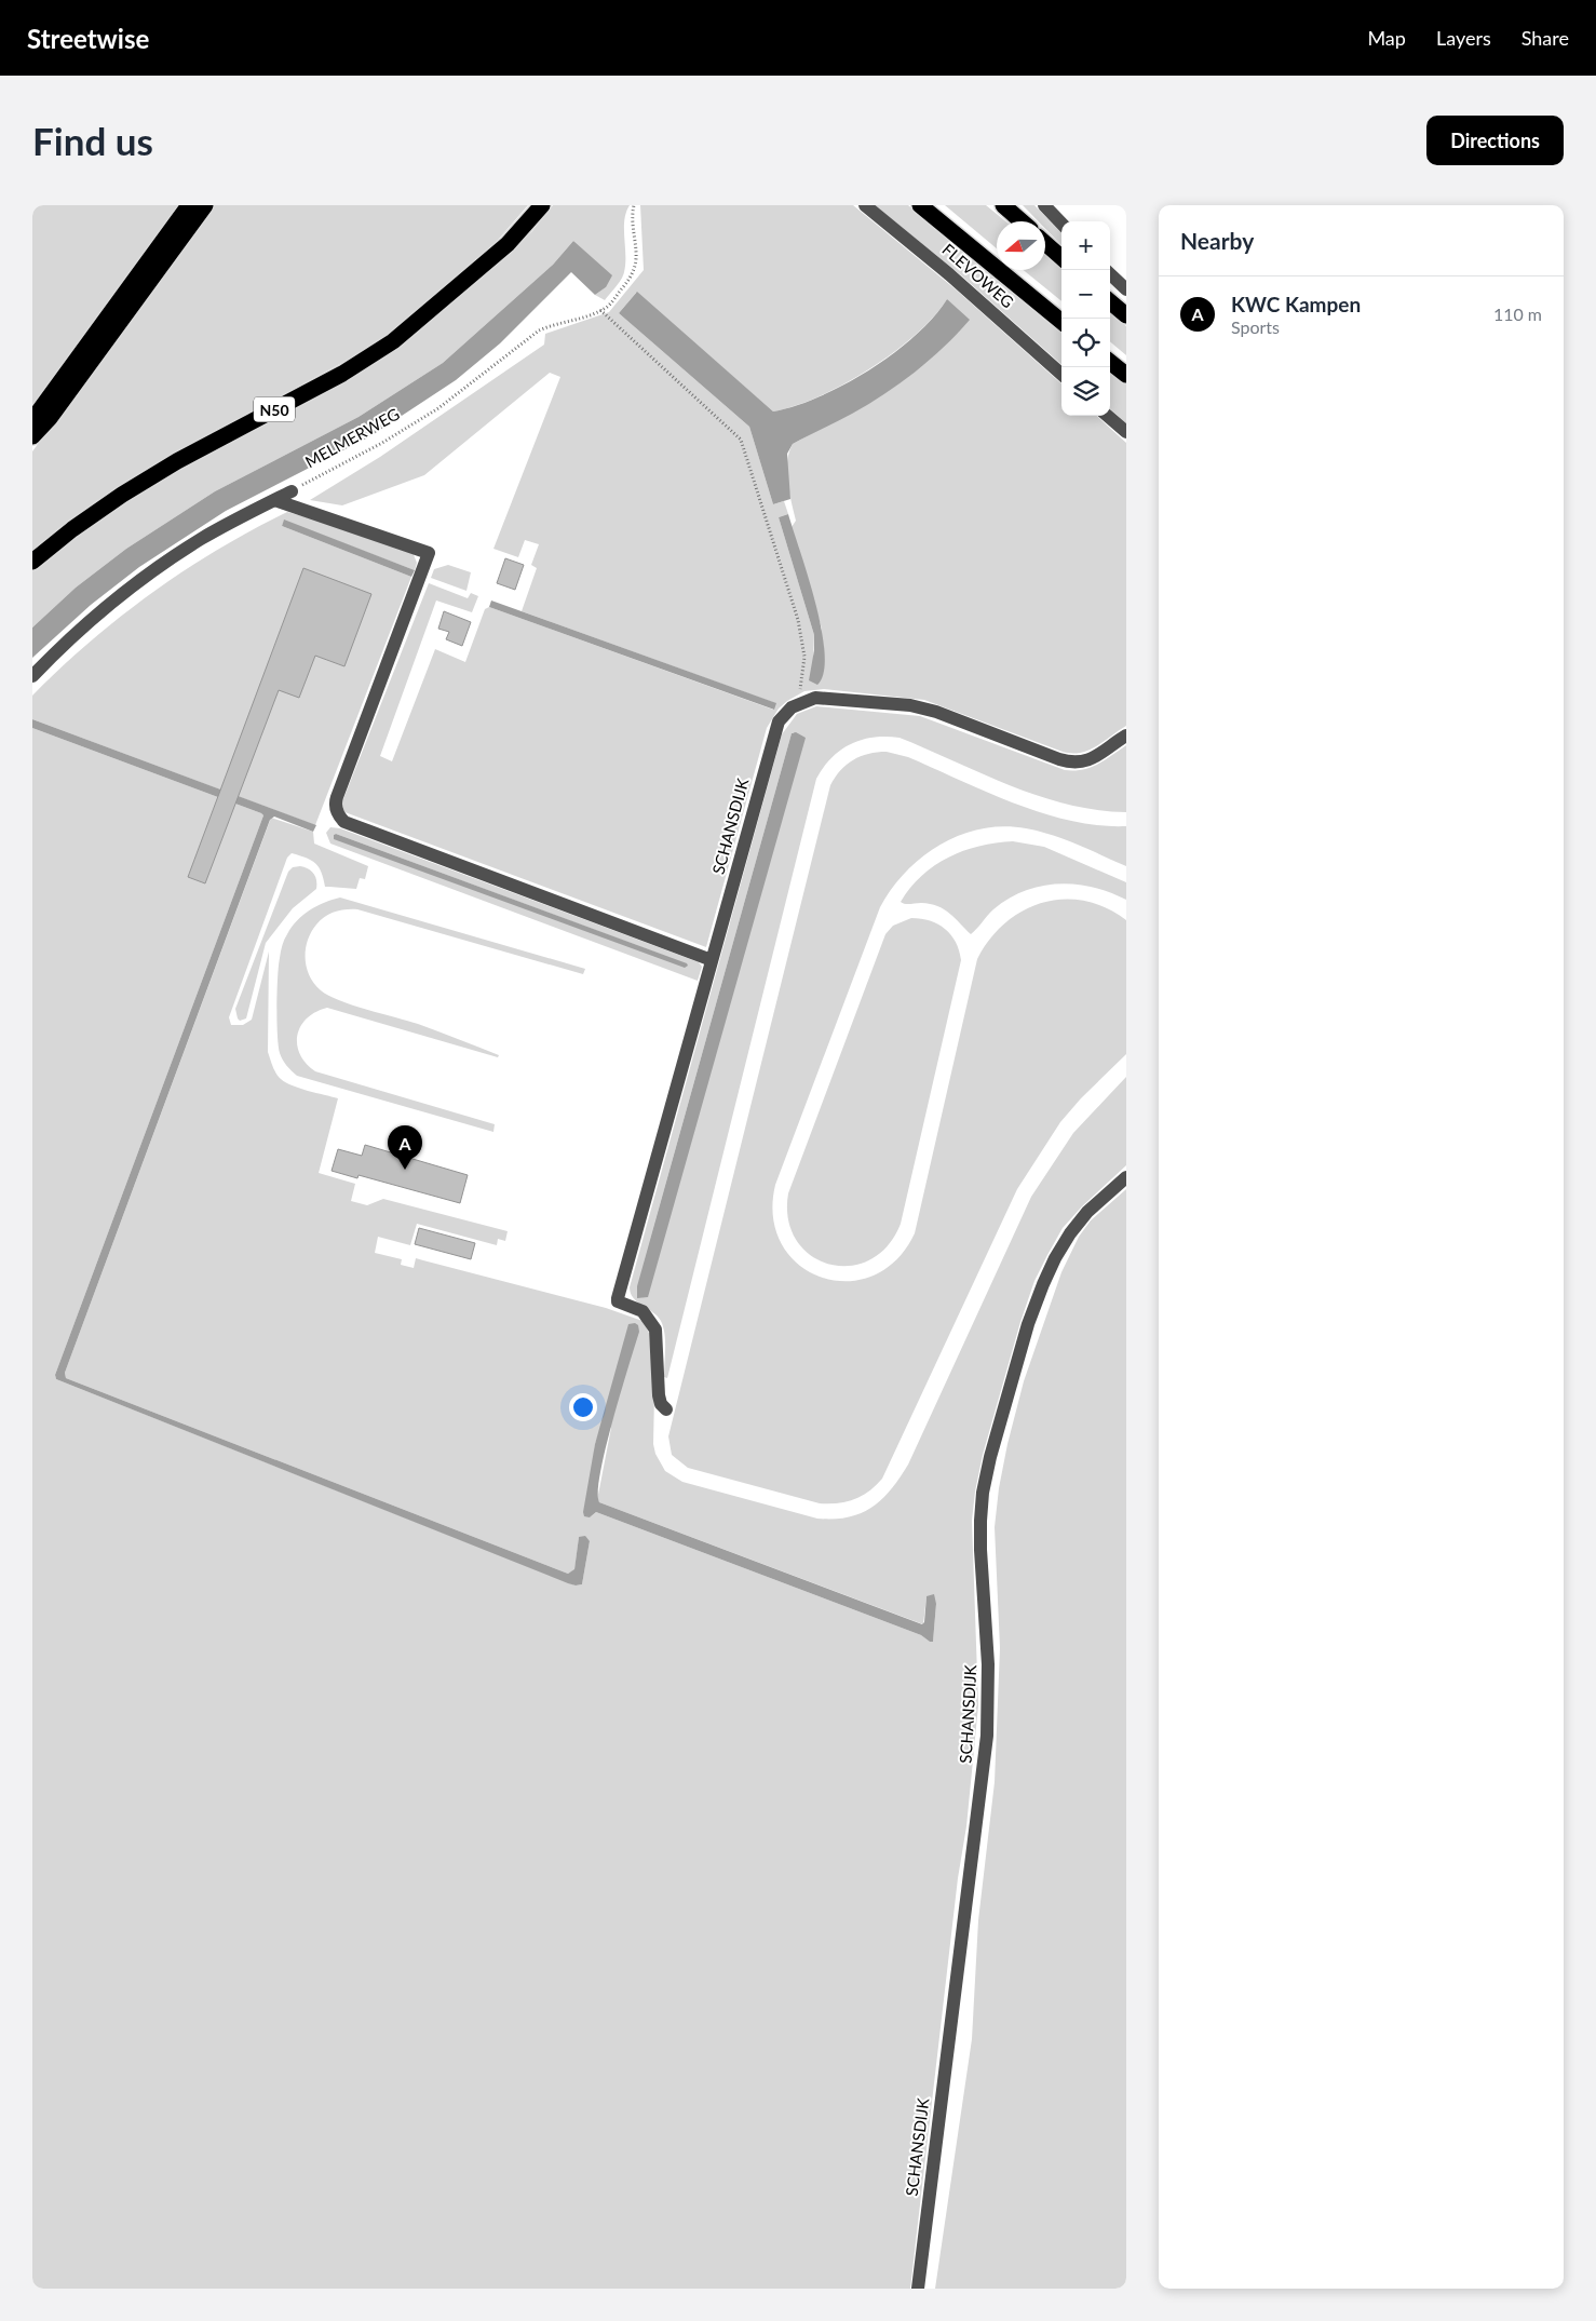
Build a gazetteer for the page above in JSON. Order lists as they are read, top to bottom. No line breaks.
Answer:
{"streets":{"highway":["FLEVOWEG","N50"],"street":["SCHANSDIJK"],"path":["MELMERWEG"]},"north":"left","page":{"header":"Streetwise","nav":["Map","Layers","Share"],"buttons":"Directions","title":"Find us","heading":"Nearby","map_buttons":["+","−"],"list":[{"mark":"A","name":"KWC Kampen","note":"Sports","value":"110 m"}],"pins":"A"}}
